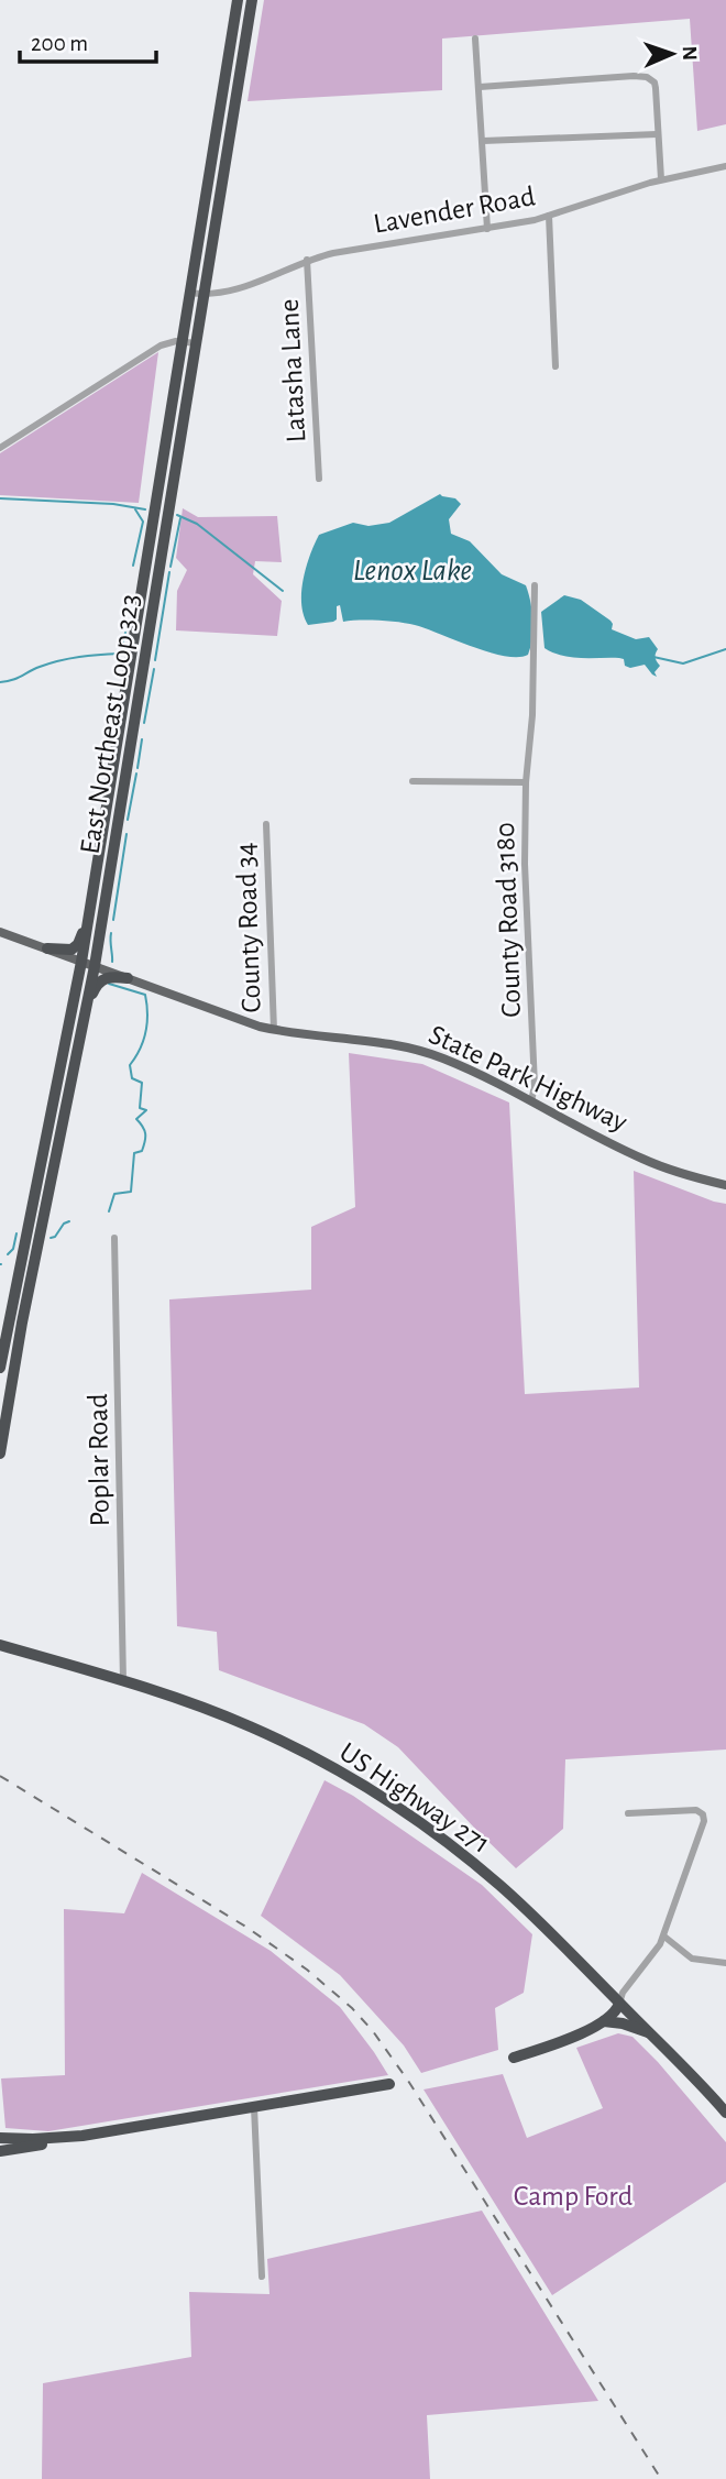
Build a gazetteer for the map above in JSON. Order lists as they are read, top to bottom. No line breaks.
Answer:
{"streets":{"highway":["East Northeast Loop 323","US Highway 271"],"main road":["State Park Highway"],"street":["Lavender Road","Latasha Lane","County Road 3180","County Road 34","Poplar Road"]},"crossings":[["Lavender Road","Latasha Lane"],["Lavender Road","East Northeast Loop 323"],["East Northeast Loop 323","State Park Highway"],["County Road 3180","State Park Highway"],["County Road 34","State Park Highway"],["Poplar Road","US Highway 271"]],"water":["Lenox Lake"],"parks":["Camp Ford"],"scale_bar":"200 m","north":"right"}
